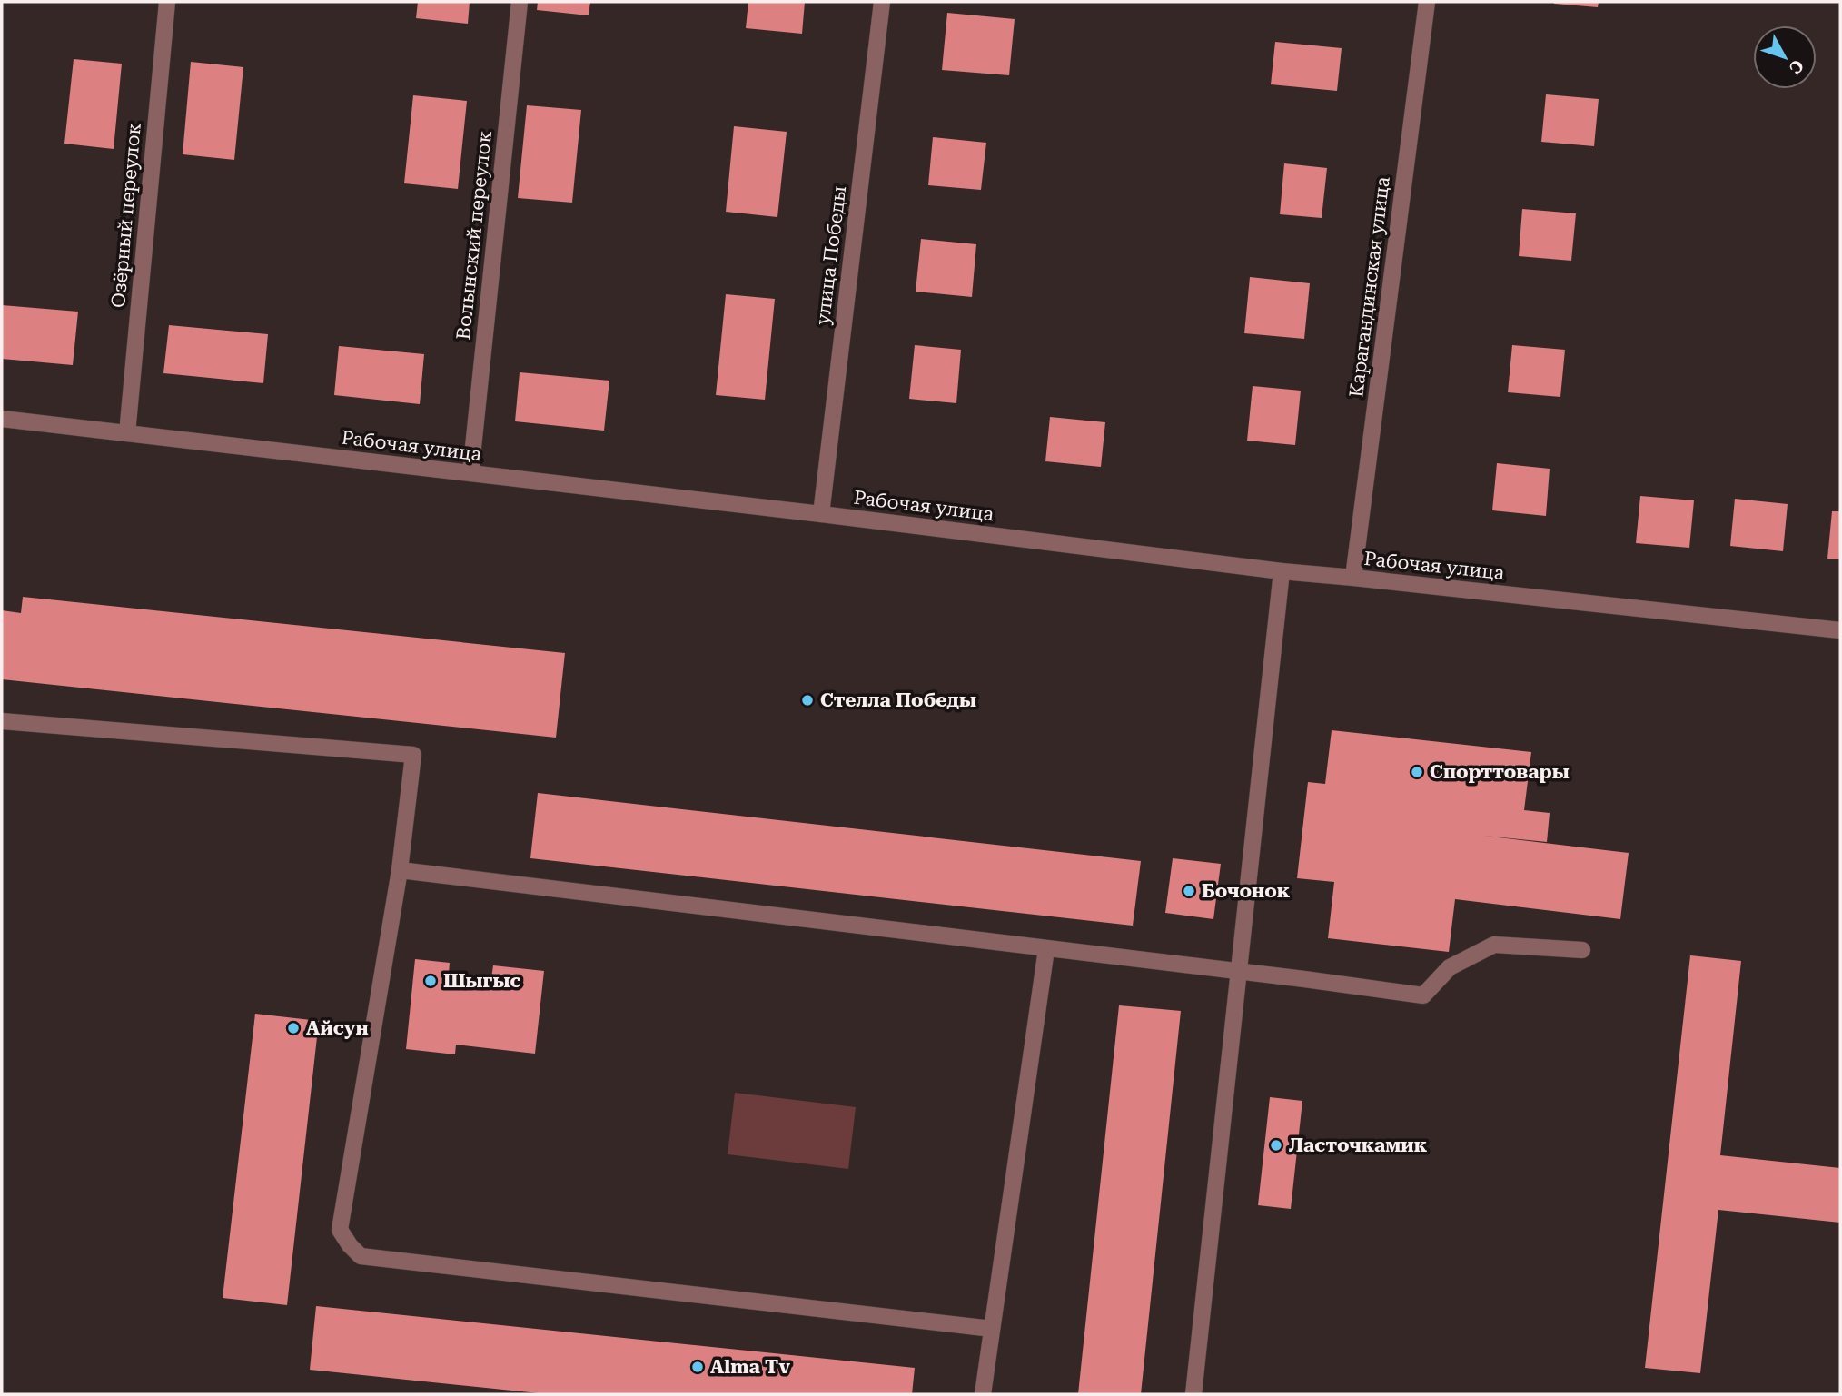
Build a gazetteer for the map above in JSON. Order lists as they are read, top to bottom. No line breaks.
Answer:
{"streets":{"street":["Озёрный переулок","Волынский переулок","улица Победы","Карагандинская улица","Рабочая улица"]},"crossings":[["Озёрный переулок","Рабочая улица"],["Волынский переулок","Рабочая улица"],["улица Победы","Рабочая улица"],["Карагандинская улица","Рабочая улица"]],"places":["Стелла Победы","Спорттовары","Бочонок","Шыгыс","Айсун","Ласточкамик","Alma Tv"],"north":"bottom right"}
